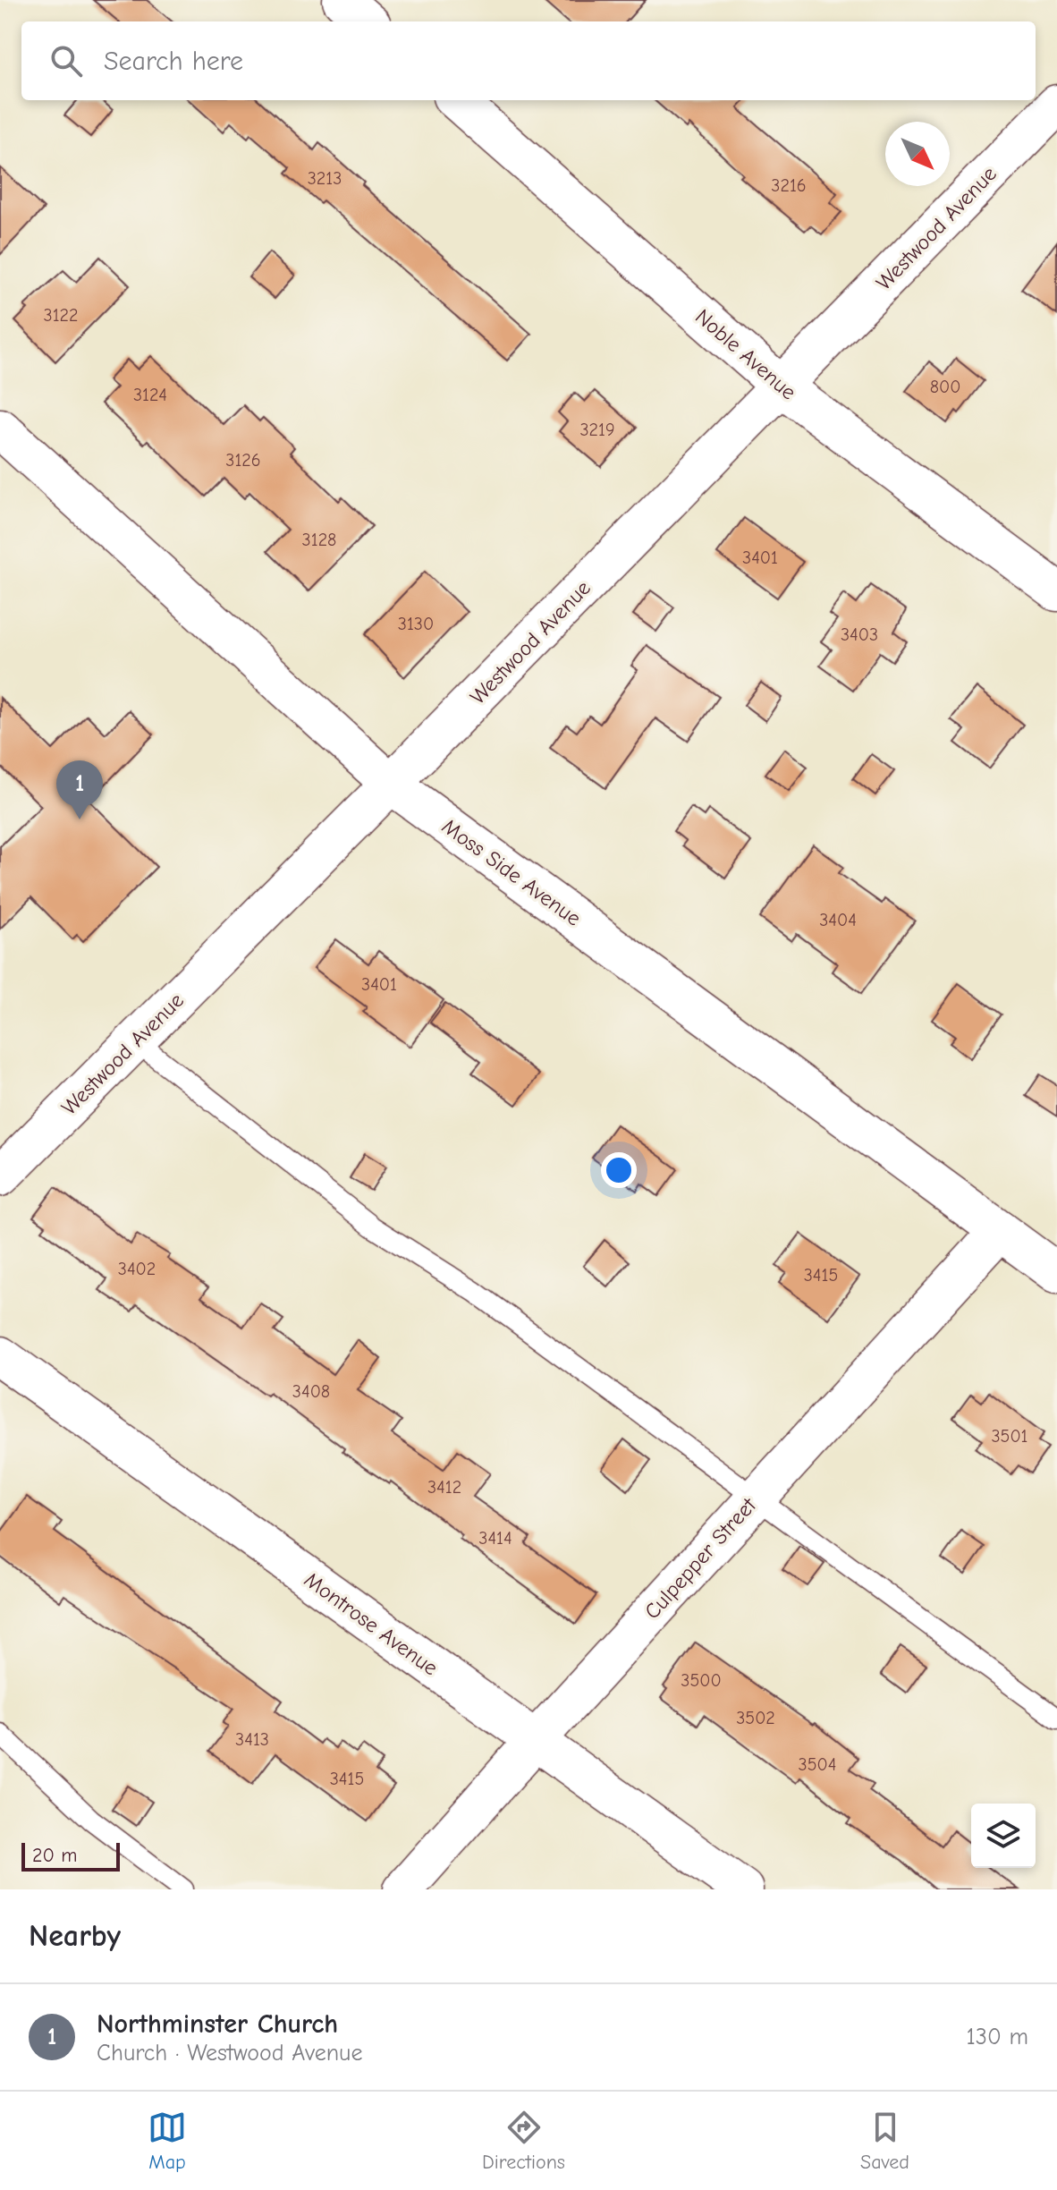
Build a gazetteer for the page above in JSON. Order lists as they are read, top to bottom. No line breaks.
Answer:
{"streets":{"street":["Westwood Avenue","Noble Avenue","Moss Side Avenue","Culpepper Street","Montrose Avenue"]},"crossings":[["Westwood Avenue","Noble Avenue"],["Westwood Avenue","Moss Side Avenue"],["Moss Side Avenue","Culpepper Street"],["Culpepper Street","Montrose Avenue"]],"house_numbers":["3213","3216","3122","800","3124","3219","3126","3128","3401","3130","3403","3404","3401","3402","3415","3408","3501","3412","3414","3500","3502","3413","3504","3415"],"scale_bar":"20 m","north":"bottom right","page":{"search":"Search here","pins":"1","scale":"20 m","heading":"Nearby","list":[{"mark":"1","name":"Northminster Church","note":"Church · Westwood Avenue","value":"130 m"}],"nav":["Map","Directions","Saved"]}}
